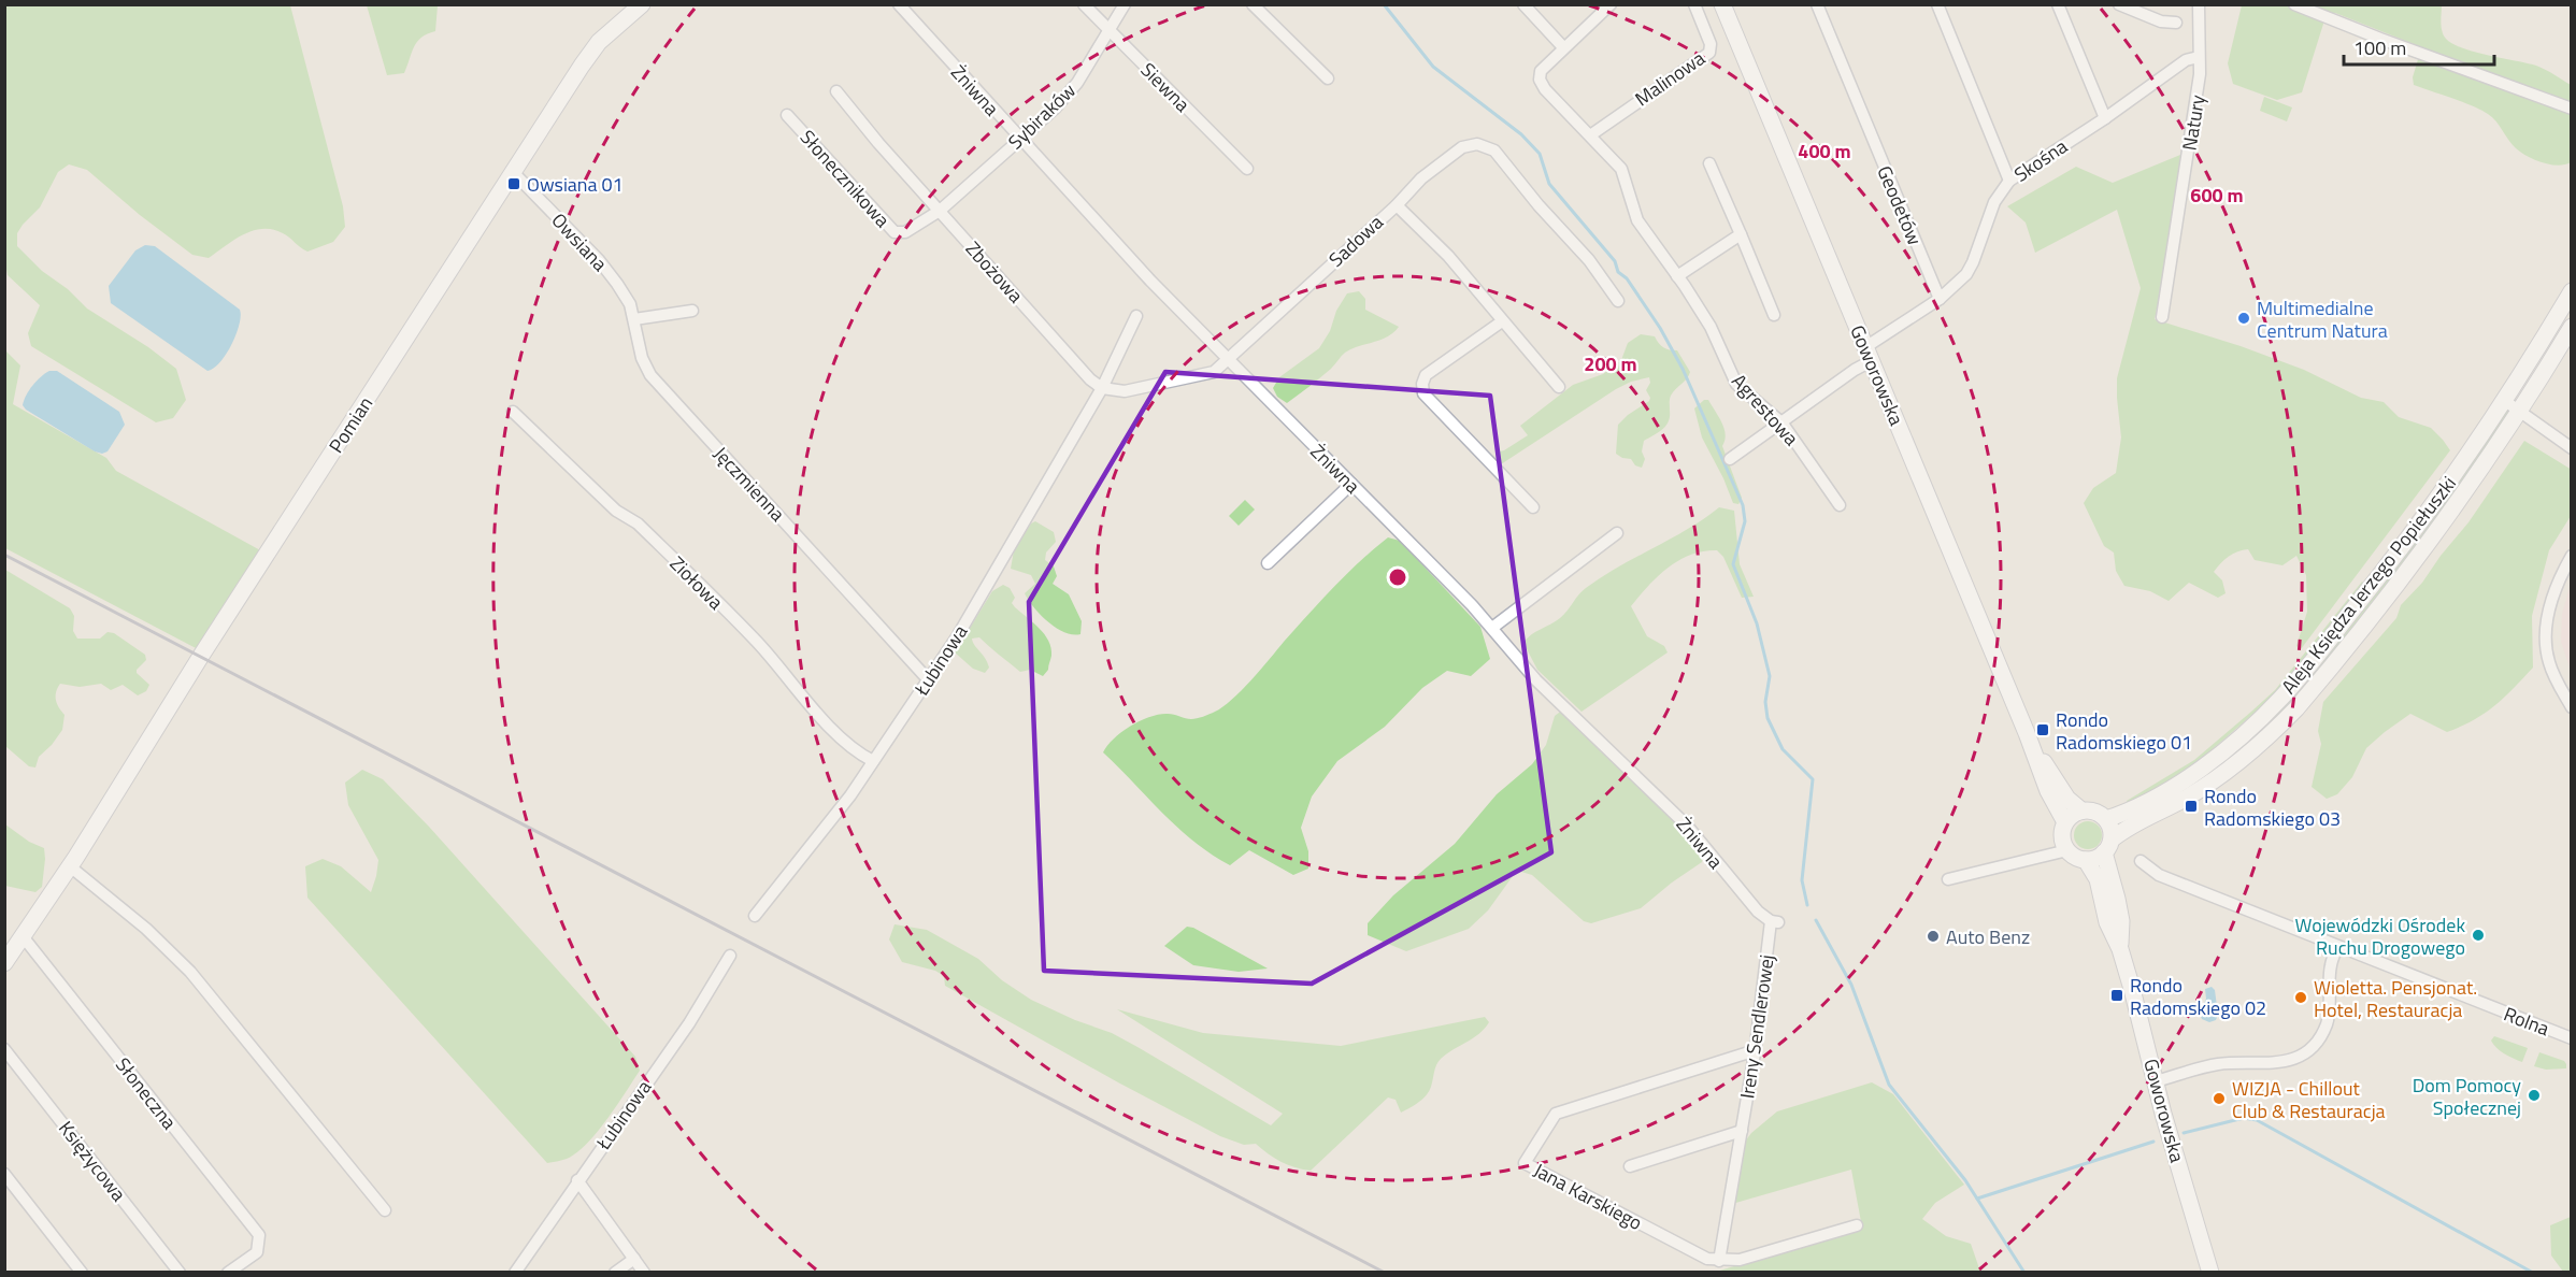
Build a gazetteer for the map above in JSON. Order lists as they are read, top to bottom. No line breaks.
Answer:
{"streets":{"street":["Malinowa","Siewna","Żniwna","Sybiraków","Natury","Skośna","Słonecznikowa","Geodetów","Sadowa","Owsiana","Zbożowa","Goworowska","Agrestowa","Pomian","Jęczmienna","Ziołowa","Aleja Księdza Jerzego Popiełuszki","Łubinowa","Rolna","Ireny Sendlerowej","Słoneczna","Księżycowa","Jana Karskiego"]},"crossings":[["Malinowa","Agrestowa"],["Siewna","Sybiraków"],["Żniwna","Sybiraków"],["Żniwna","Sadowa"],["Żniwna","Ireny Sendlerowej"],["Sybiraków","Słonecznikowa"],["Sybiraków","Zbożowa"],["Natury","Skośna"],["Skośna","Geodetów"],["Skośna","Goworowska"],["Skośna","Agrestowa"],["Słonecznikowa","Zbożowa"],["Sadowa","Zbożowa"],["Sadowa","Łubinowa"],["Owsiana","Pomian"],["Owsiana","Jęczmienna"],["Zbożowa","Łubinowa"],["Goworowska","Aleja Księdza Jerzego Popiełuszki"],["Pomian","Słoneczna"],["Jęczmienna","Łubinowa"],["Ziołowa","Łubinowa"],["Ireny Sendlerowej","Jana Karskiego"]],"places":{"transit":["Owsiana 01","Rondo Radomskiego 01","Rondo Radomskiego 03","Rondo Radomskiego 02"],"other":["Multimedialne Centrum Natura","Wojewódzki Ośrodek Ruchu Drogowego","Auto Benz","Wioletta. Pensjonat. Hotel, Restauracja","Dom Pomocy Społecznej","WIZJA - Chillout Club & Restauracja"]},"scale_bar":"100 m","rings":["400 m","600 m","200 m"]}
